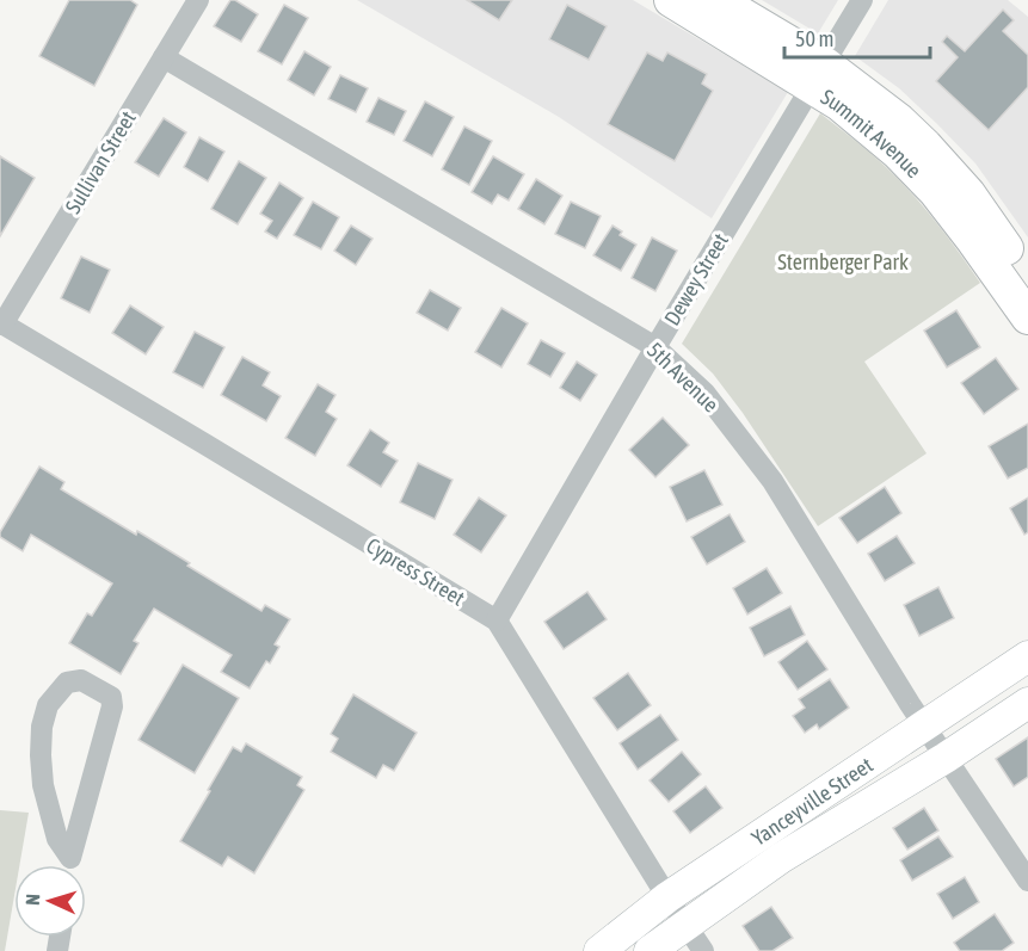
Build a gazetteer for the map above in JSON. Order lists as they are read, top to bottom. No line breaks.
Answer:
{"streets":{"main road":["Summit Avenue","Yanceyville Street"],"street":["Sullivan Street","Dewey Street","5th Avenue","Cypress Street"]},"crossings":[["Summit Avenue","Dewey Street"],["Sullivan Street","5th Avenue"],["Sullivan Street","Cypress Street"],["Dewey Street","5th Avenue"],["Dewey Street","Cypress Street"],["5th Avenue","Yanceyville Street"],["Cypress Street","Yanceyville Street"]],"parks":["Sternberger Park"],"scale_bar":"50 m","north":"left"}
